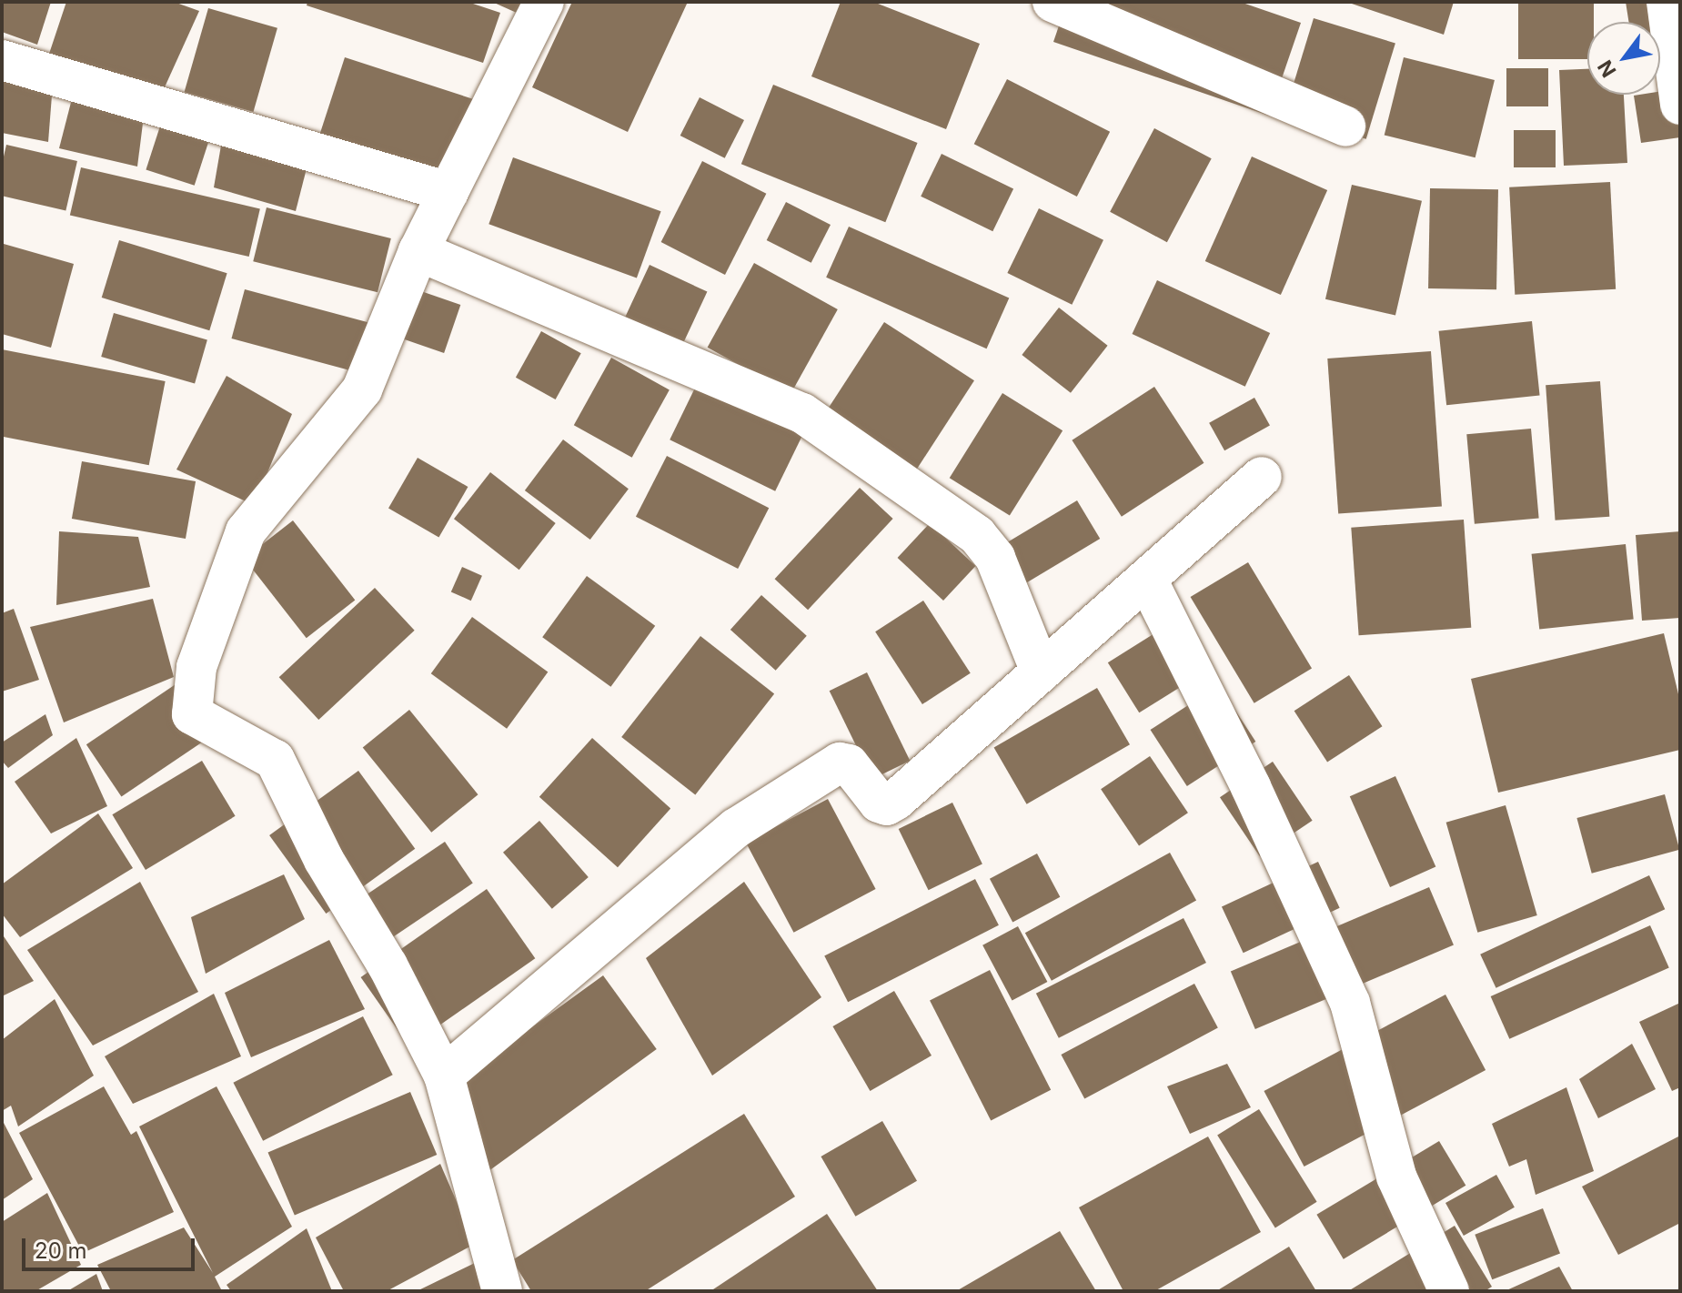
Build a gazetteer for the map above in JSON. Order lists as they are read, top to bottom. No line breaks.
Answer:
{"scale_bar":"20 m","north":"bottom left"}
